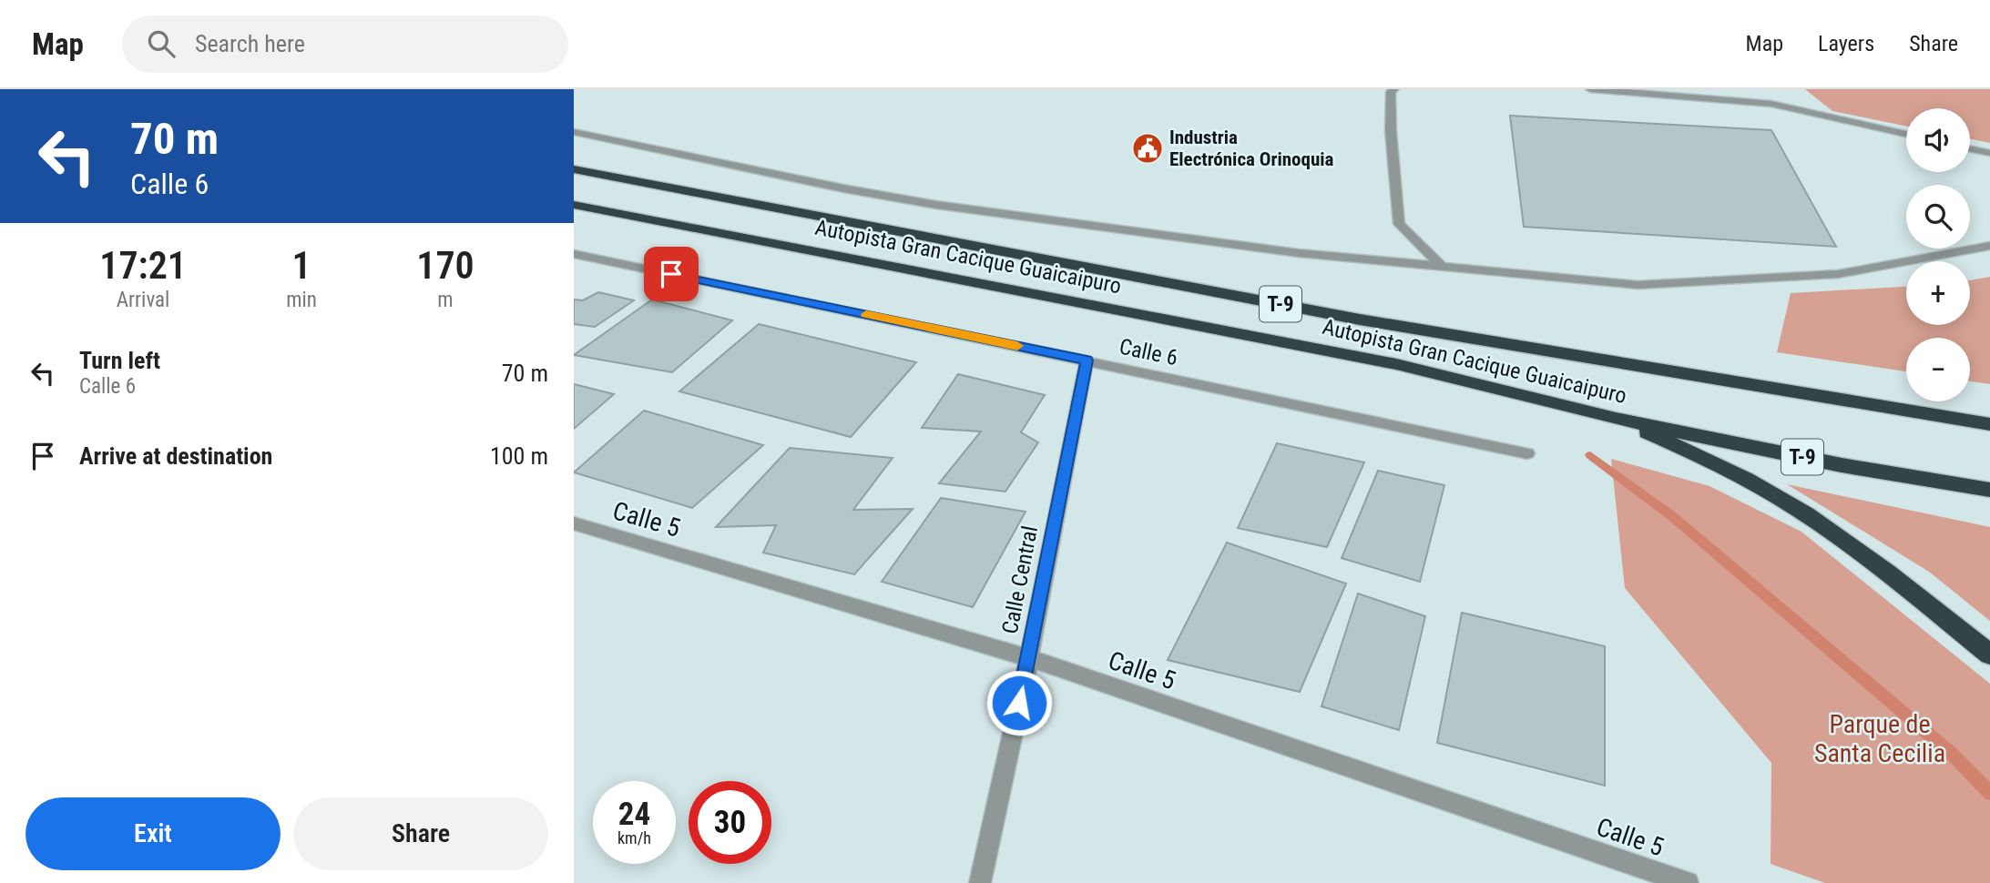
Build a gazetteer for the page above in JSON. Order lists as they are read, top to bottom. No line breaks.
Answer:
{"streets":{"highway":["Autopista Gran Cacique Guaicaipuro","T-9"],"street":["Calle 6","Calle 5","Calle Central"]},"crossings":[["Calle 6","Calle Central"],["Calle 5","Calle Central"]],"parks":["Parque de Santa Cecilia"],"places":{"public building":["Industria Electrónica Orinoquia"]},"page":{"header":"Map","search":"Search here","nav":["Map","Layers","Share"],"turn":["70 m","Calle 6"],"map_buttons":["+","−"],"eta":["17:21","Arrival","1","min","170","m"],"list":[{"name":"Turn left","note":"Calle 6","value":"70 m"},{"name":"Arrive at destination","value":"100 m"}],"speed":"24 km/h","limit":"30","buttons":["Exit","Share"]}}
